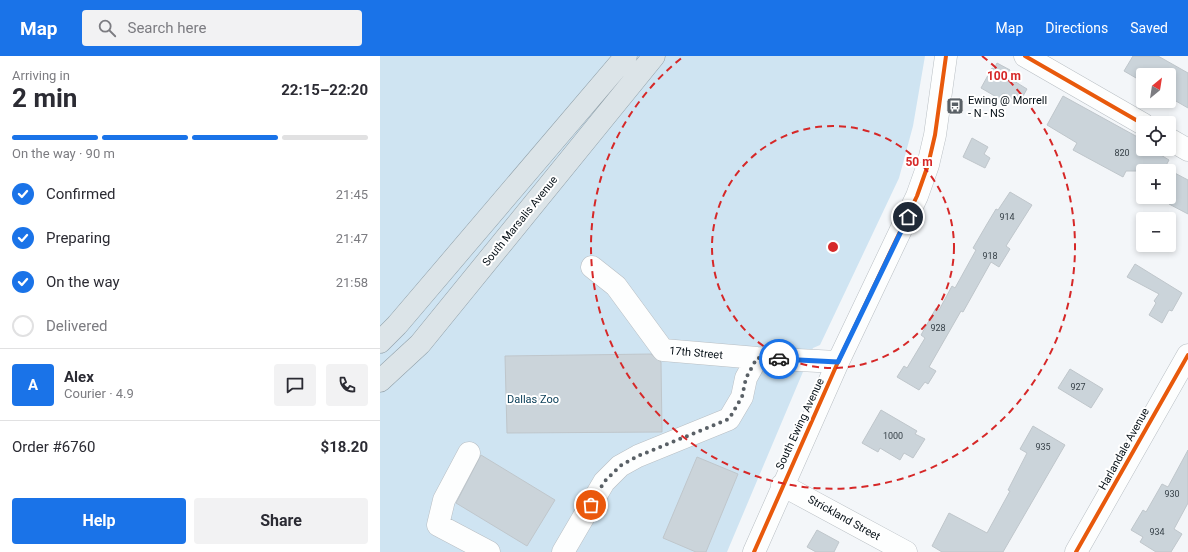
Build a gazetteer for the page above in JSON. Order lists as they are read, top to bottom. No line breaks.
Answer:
{"streets":{"main road":["South Marsalis Avenue"],"street":["17th Street","South Ewing Avenue","Harlandale Avenue","Strickland Street"]},"crossings":[["17th Street","South Ewing Avenue"],["South Ewing Avenue","Strickland Street"]],"parks":["Dallas Zoo"],"places":{"bus stop":["Ewing @ Morrell - N - NS"]},"house_numbers":["820","914","918","928","927","1000","935","930","934"],"north":"top right","page":{"header":"Map","search":"Search here","nav":["Map","Directions","Saved"],"heading":["2 min","Arriving in","22:15–22:20"],"panel":["Alex","Courier · 4.9","Order #6760","$18.20"],"map_buttons":["+","−"],"bar":"On the way · 90 m","list":[["Confirmed","21:45"],["Preparing","21:47"],["On the way","21:58"],"Delivered"],"round":"A","buttons":["Help","Share"]},"rings":["100 m","50 m"]}
